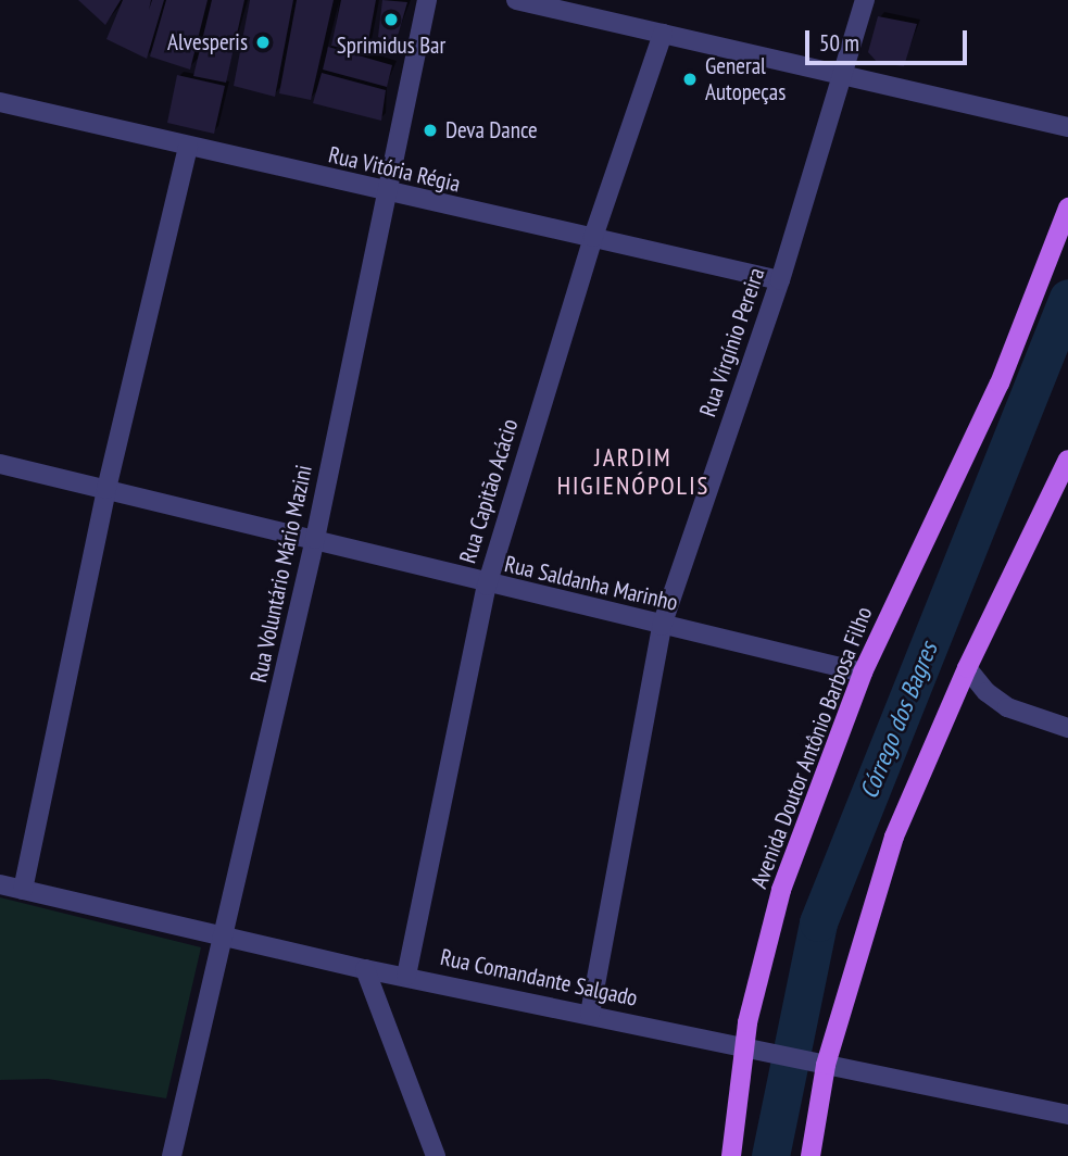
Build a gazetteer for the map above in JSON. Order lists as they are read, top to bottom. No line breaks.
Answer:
{"streets":{"main road":["Avenida Doutor Antônio Barbosa Filho"],"street":["Rua Vitória Régia","Rua Virgínio Pereira","Rua Capitão Acácio","Rua Voluntário Mário Mazini","Rua Saldanha Marinho","Rua Comandante Salgado"]},"crossings":[["Rua Vitória Régia","Rua Virgínio Pereira"],["Rua Vitória Régia","Rua Capitão Acácio"],["Rua Vitória Régia","Rua Voluntário Mário Mazini"],["Rua Virgínio Pereira","Rua Saldanha Marinho"],["Rua Virgínio Pereira","Rua Comandante Salgado"],["Rua Capitão Acácio","Rua Saldanha Marinho"],["Rua Capitão Acácio","Rua Comandante Salgado"],["Rua Voluntário Mário Mazini","Rua Saldanha Marinho"],["Rua Voluntário Mário Mazini","Rua Comandante Salgado"],["Rua Saldanha Marinho","Avenida Doutor Antônio Barbosa Filho"],["Avenida Doutor Antônio Barbosa Filho","Rua Comandante Salgado"]],"districts":["JARDIM HIGIENÓPOLIS"],"water":["Córrego dos Bagres"],"places":["Sprimidus Bar","Alvesperis","General Autopeças","Deva Dance"],"scale_bar":"50 m"}
